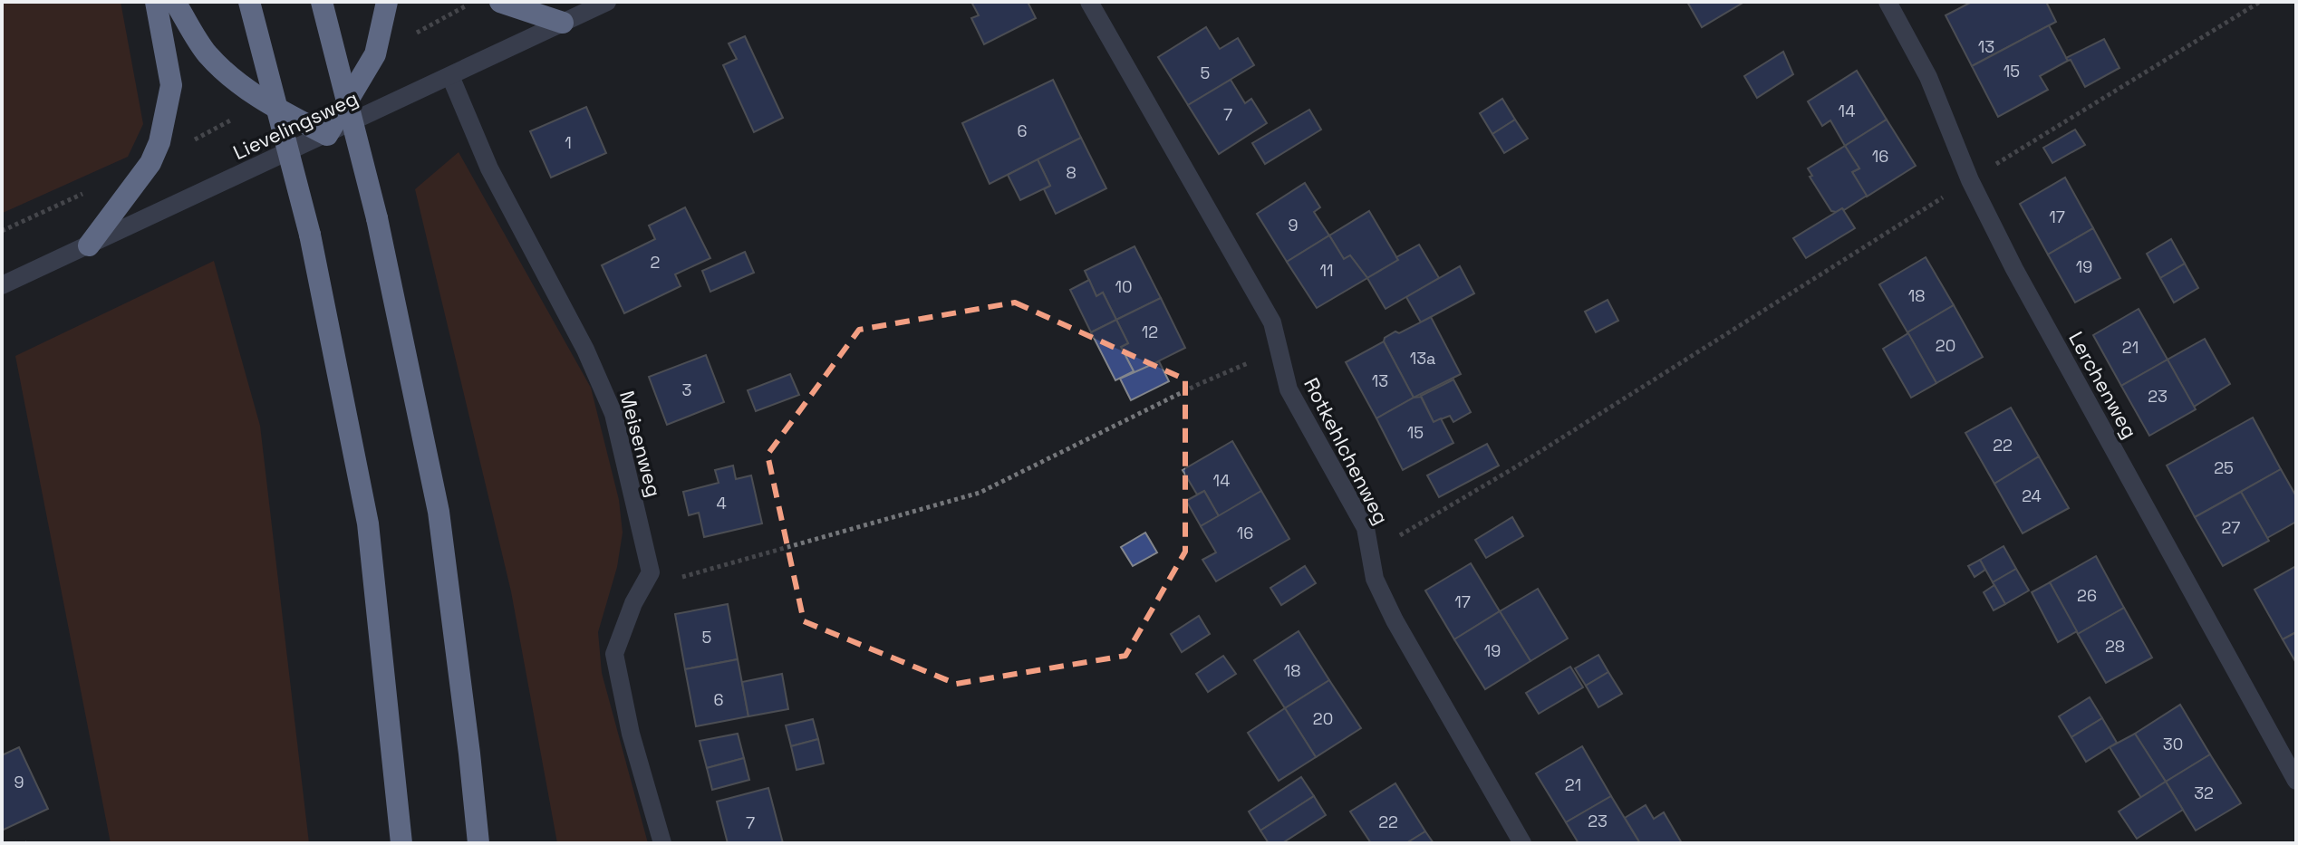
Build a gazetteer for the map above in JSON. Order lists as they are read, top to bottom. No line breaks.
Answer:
{"streets":{"street":["Lievelingsweg","Lerchenweg","Meisenweg","Rotkehlchenweg"]},"crossings":[["Lievelingsweg","Meisenweg"]],"house_numbers":["13","15","5","14","7","6","1","16","8","17","9","2","19","11","10","18","12","20","21","13a","13","3","23","15","22","25","14","24","4","27","16","26","17","5","28","19","18","6","20","30","9","21","32","23","22","7"]}
